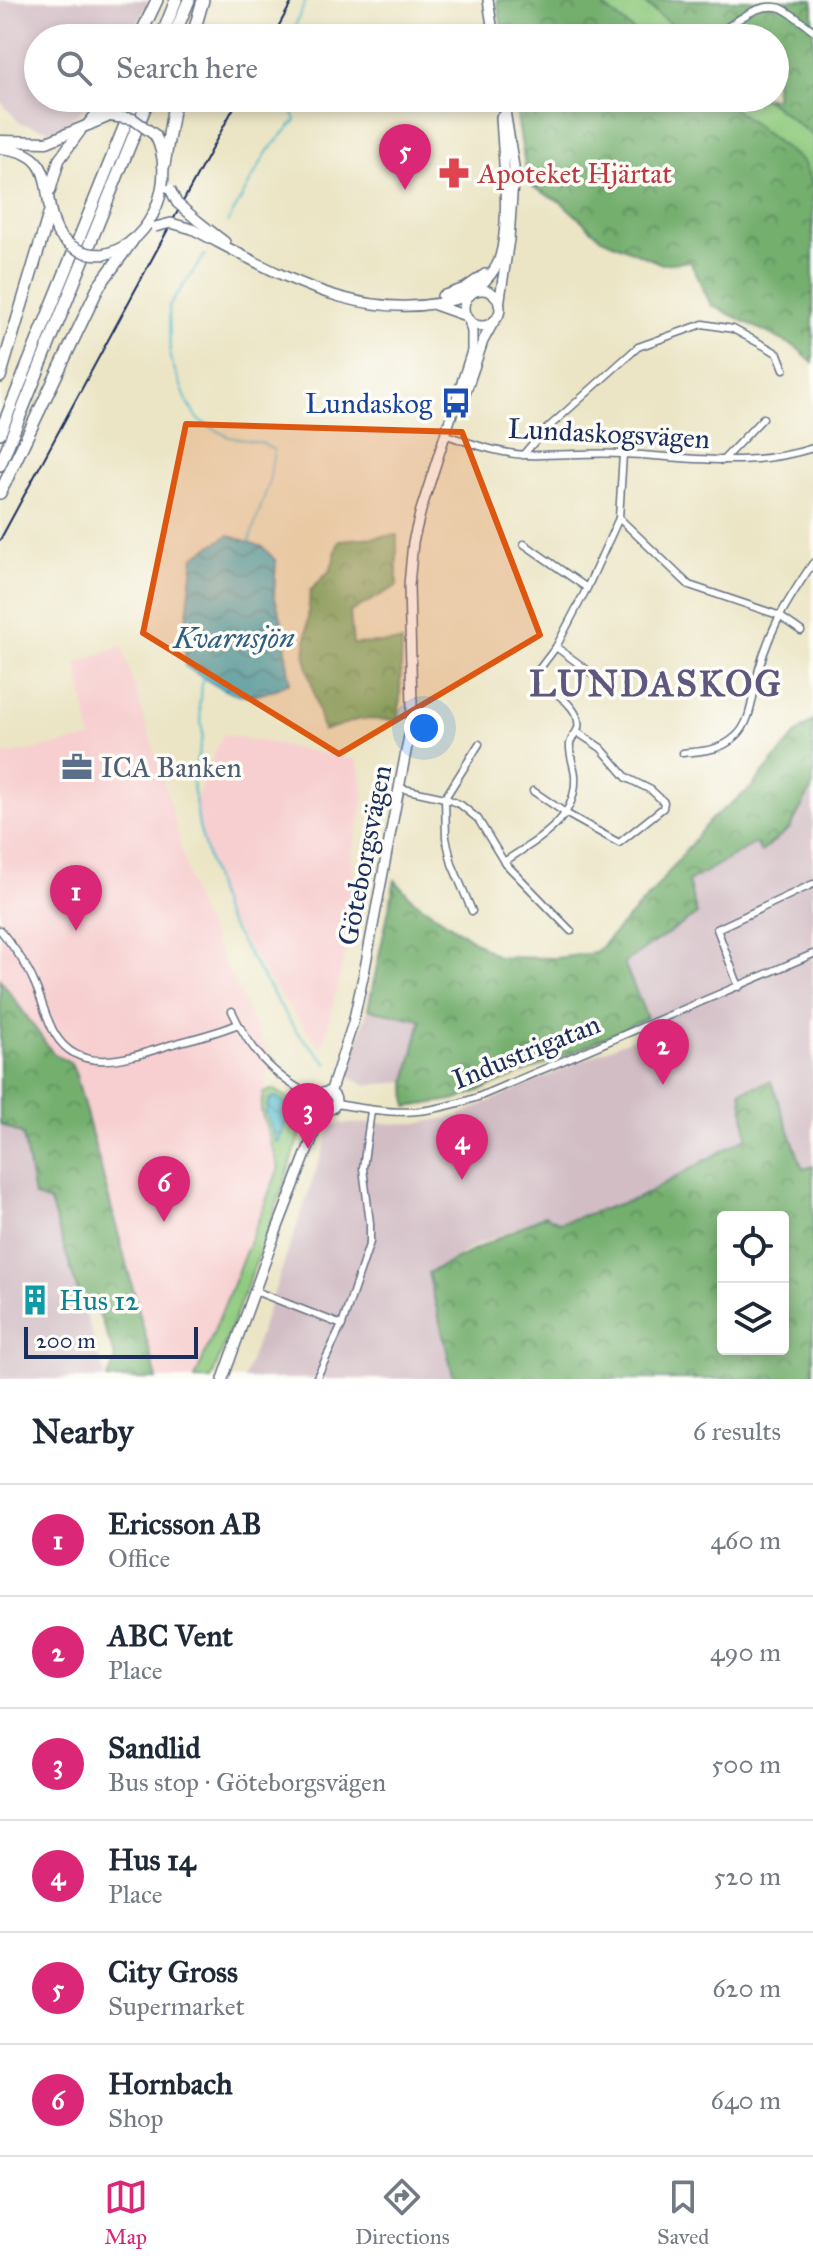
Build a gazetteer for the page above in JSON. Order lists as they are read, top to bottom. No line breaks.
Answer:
{"streets":{"street":["Lundaskogsvägen","Göteborgsvägen","Industrigatan"]},"crossings":[["Lundaskogsvägen","Göteborgsvägen"],["Göteborgsvägen","Industrigatan"]],"districts":["LUNDASKOG"],"water":["Kvarnsjön"],"places":{"pharmacy":["Apoteket Hjärtat"],"bus stop":["Lundaskog"],"office":["ICA Banken"],"building":["Hus 12"]},"scale_bar":"200 m","page":{"search":"Search here","pins":["5","1","2","3","4","6"],"scale":"200 m","heading":["Nearby","6 results"],"list":[{"mark":"1","name":"Ericsson AB","note":"Office","value":"460 m"},{"mark":"2","name":"ABC Vent","note":"Place","value":"490 m"},{"mark":"3","name":"Sandlid","note":"Bus stop · Göteborgsvägen","value":"500 m"},{"mark":"4","name":"Hus 14","note":"Place","value":"520 m"},{"mark":"5","name":"City Gross","note":"Supermarket","value":"620 m"},{"mark":"6","name":"Hornbach","note":"Shop","value":"640 m"}],"nav":["Map","Directions","Saved"]}}
